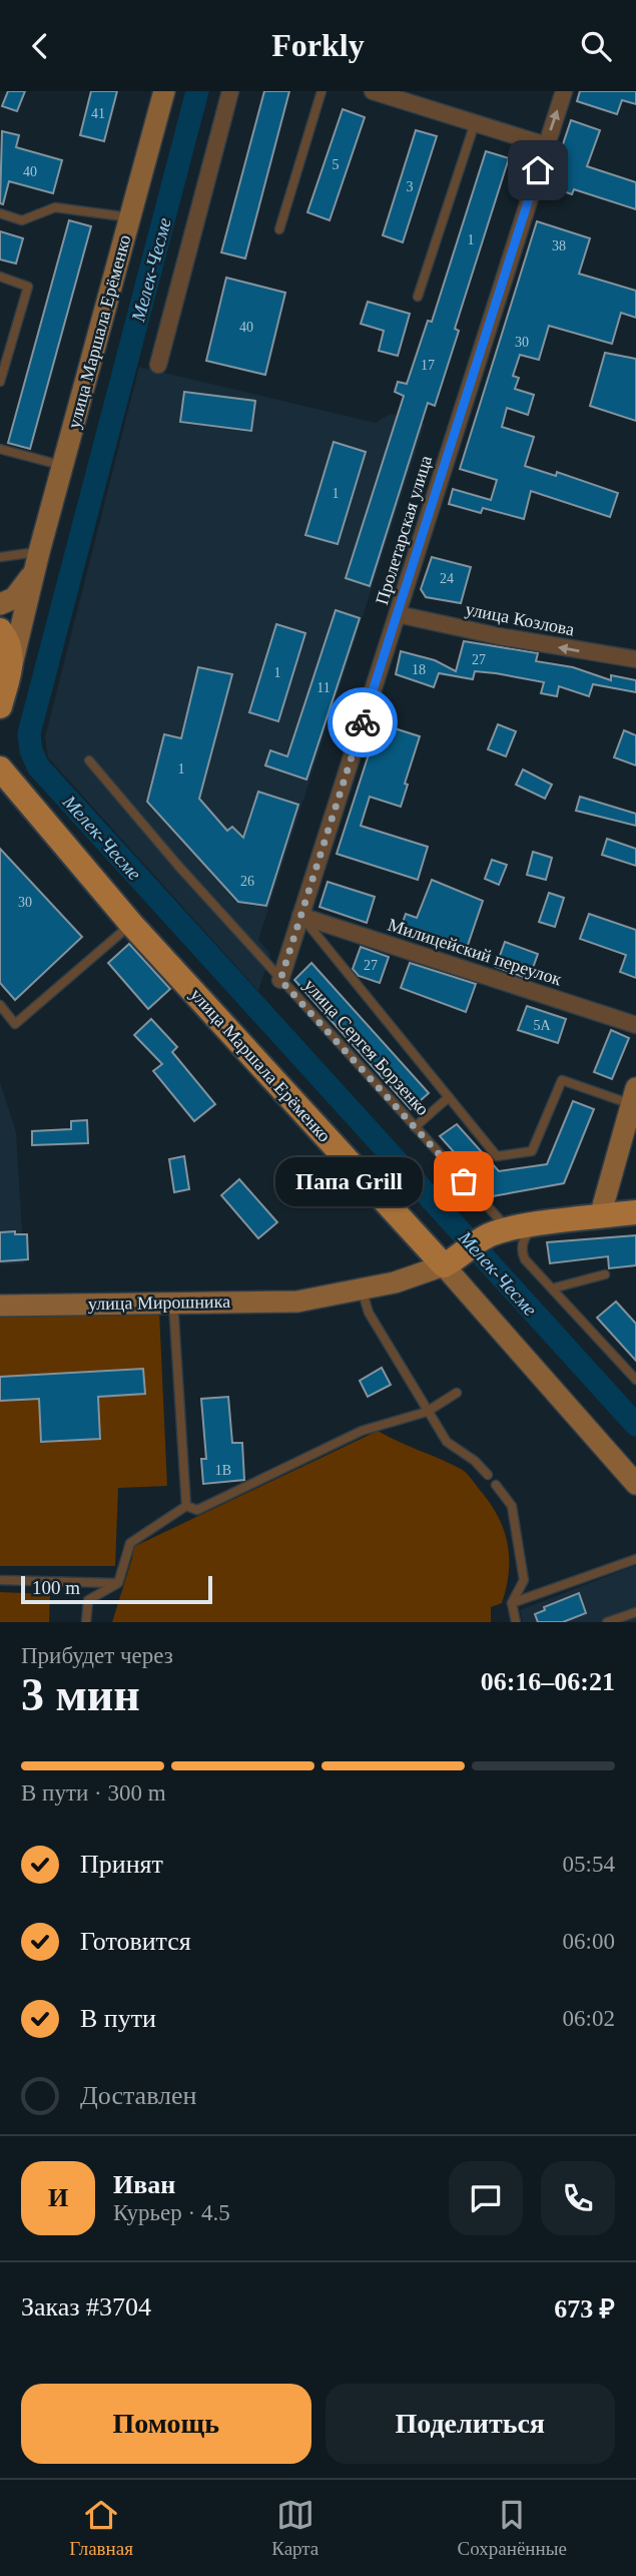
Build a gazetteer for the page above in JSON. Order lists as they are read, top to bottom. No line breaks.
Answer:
{"streets":{"main road":["улица Маршала Ерёменко","улица Мирошника"],"street":["Пролетарская улица","улица Козлова","Милицейский переулок"],"lane":["улица Сергея Борзенко"]},"crossings":[["улица Маршала Ерёменко","улица Мирошника"],["Пролетарская улица","улица Козлова"],["Пролетарская улица","Милицейский переулок"],["Пролетарская улица","улица Сергея Борзенко"]],"one_way":["улица Козлова"],"water":["Мелек-Чесме"],"places":["Папа Grill"],"house_numbers":["41","5","40","3","1","38","40","30","17","1","24","27","18","1","11","1","26","30","27","5А","1В"],"scale_bar":"100 m","page":{"header":"Forkly","bubble":"Папа Grill","scale":"100 m","heading":["3 мин","Прибудет через","06:16–06:21"],"panel":["Иван","Курьер · 4.5","Заказ #3704","673 ₽"],"bar":"В пути · 300 m","list":[["Принят","05:54"],["Готовится","06:00"],["В пути","06:02"],"Доставлен"],"round":"И","buttons":["Помощь","Поделиться"],"tabs":["Главная","Карта","Сохранённые"]}}
